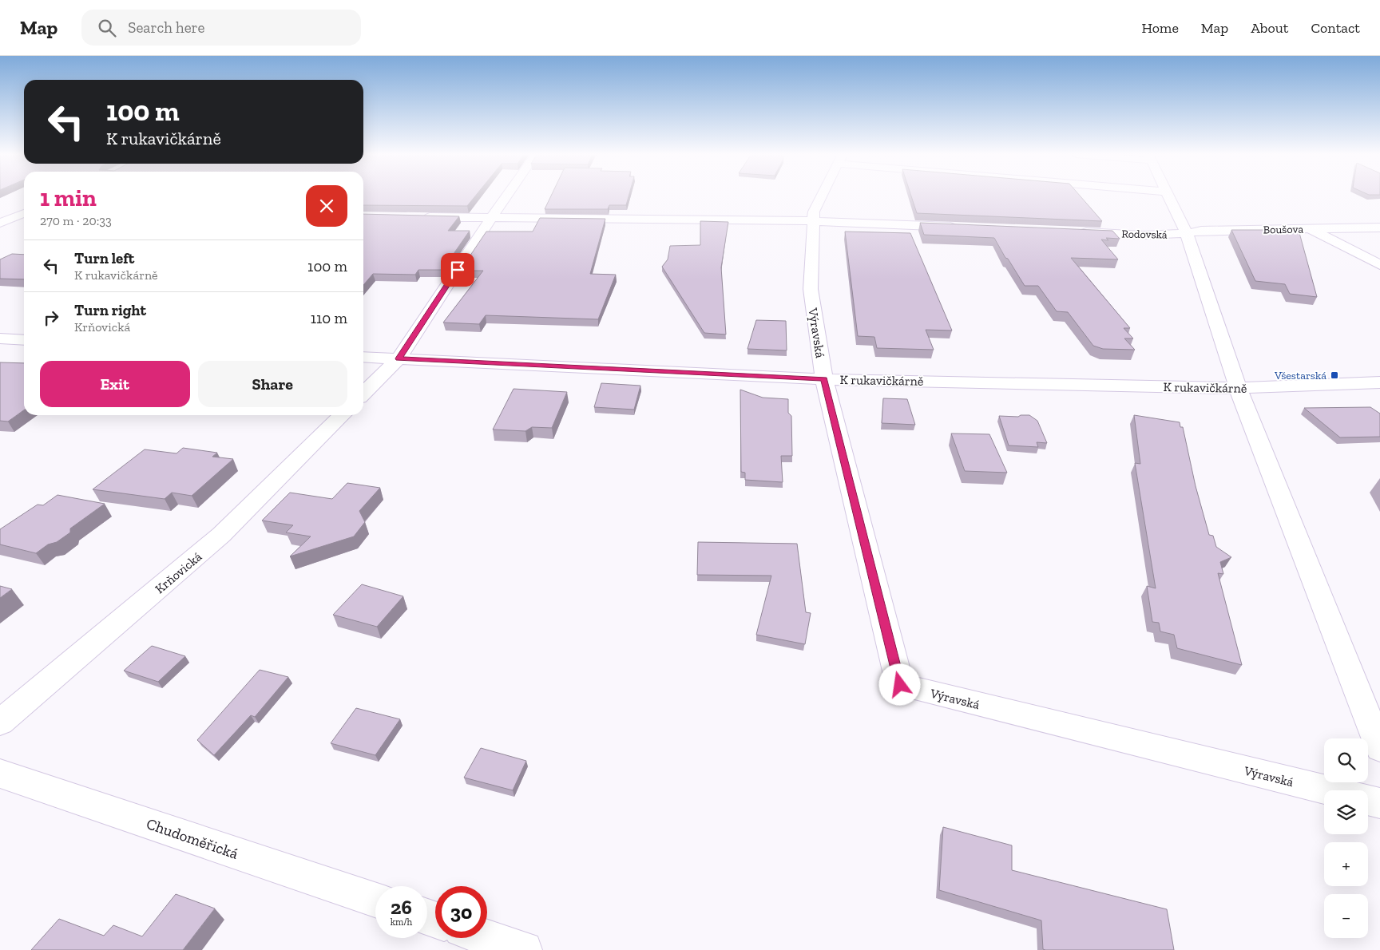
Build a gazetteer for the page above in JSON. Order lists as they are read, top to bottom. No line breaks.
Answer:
{"streets":{"street":["Boušova","Rodovská","Výravská","K rukavičkárně","Krňovická","Chudoměřická"]},"crossings":[["Boušova","Rodovská"],["Výravská","K rukavičkárně"]],"places":{"transit":["Všestarská"]},"page":{"header":"Map","search":"Search here","nav":["Home","Map","About","Contact"],"turn":["100 m","K rukavičkárně"],"heading":["1 min","270 m · 20:33"],"list":[{"name":"Turn left","note":"K rukavičkárně","value":"100 m"},{"name":"Turn right","note":"Krňovická","value":"110 m"}],"buttons":["Exit","Share"],"map_buttons":["+","−"],"speed":"26 km/h","limit":"30"}}
